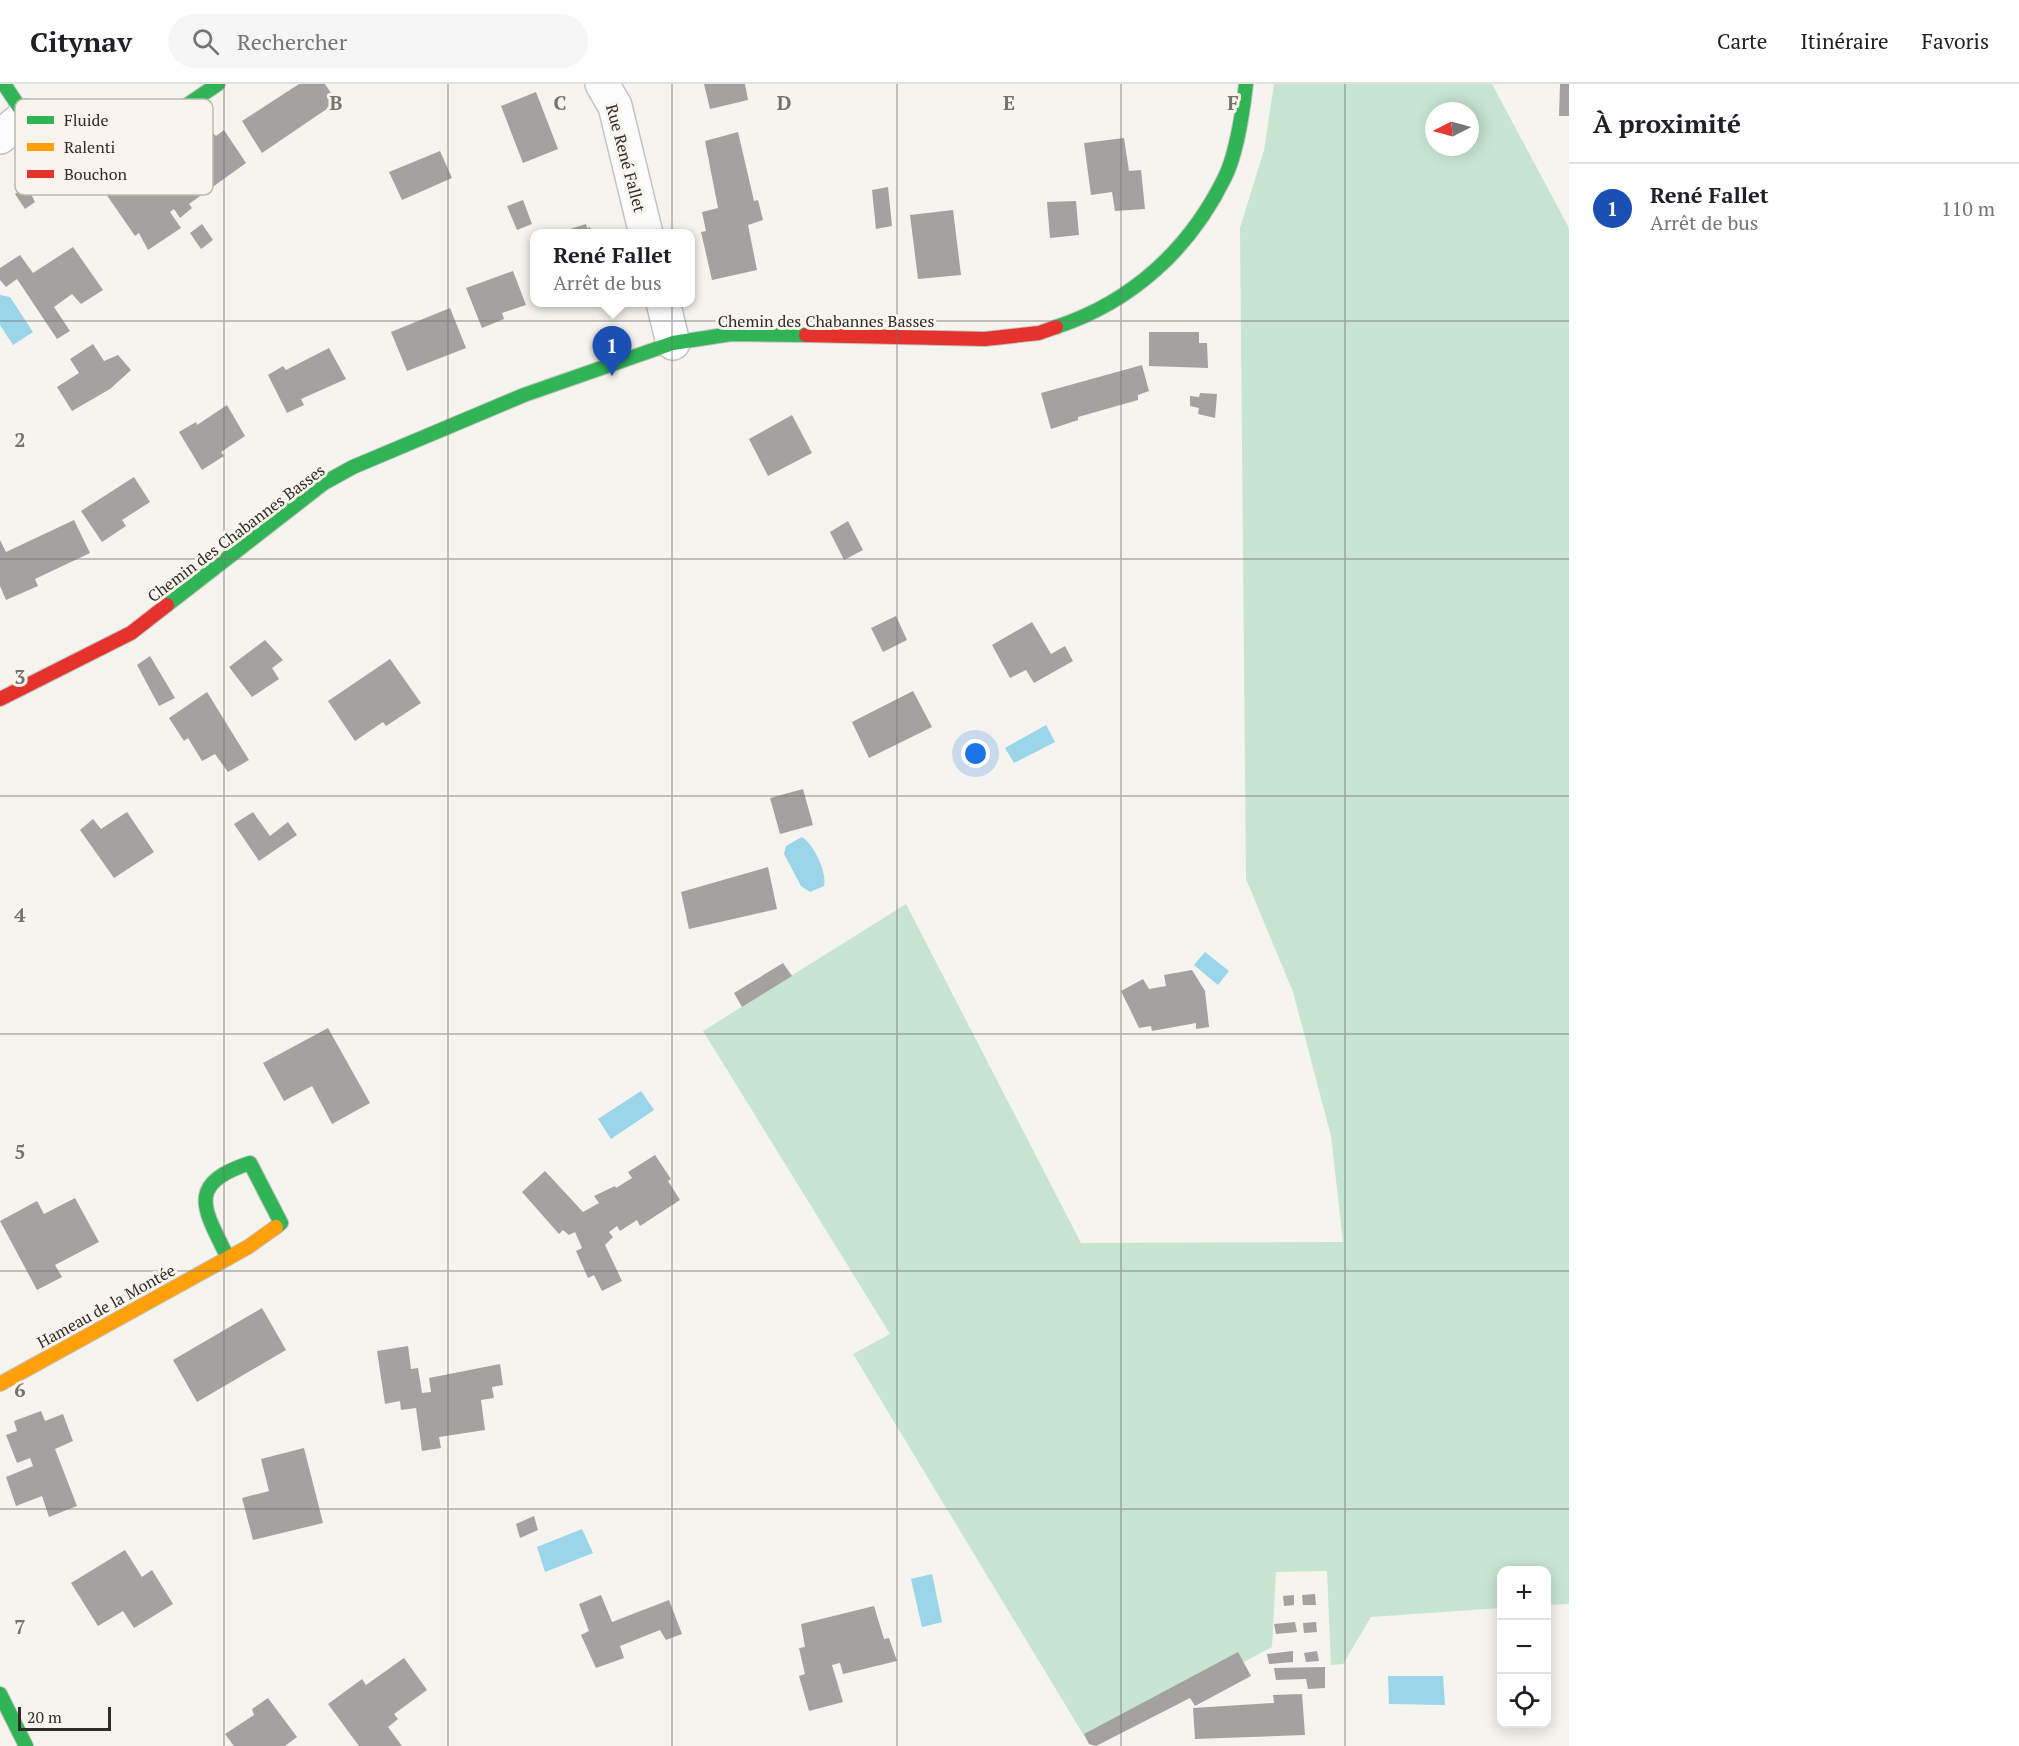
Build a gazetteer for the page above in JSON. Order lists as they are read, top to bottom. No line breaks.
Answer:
{"streets":{"street":["Rue René Fallet","Chemin des Chabannes Basses","Hameau de la Montée"]},"legend":["Fluide","Ralenti","Bouchon"],"scale_bar":"20 m","north":"left","page":{"header":"Citynav","search":"Rechercher","nav":["Carte","Itinéraire","Favoris"],"heading":"À proximité","list":[{"mark":"1","name":"René Fallet","note":"Arrêt de bus","value":"110 m"}],"popup":["René Fallet","Arrêt de bus"],"pins":"1","map_buttons":["+","−"],"scale":"20 m"},"grid":{"columns":["B","C","D","E","F"],"rows":["2","3","4","5","6","7"]}}
